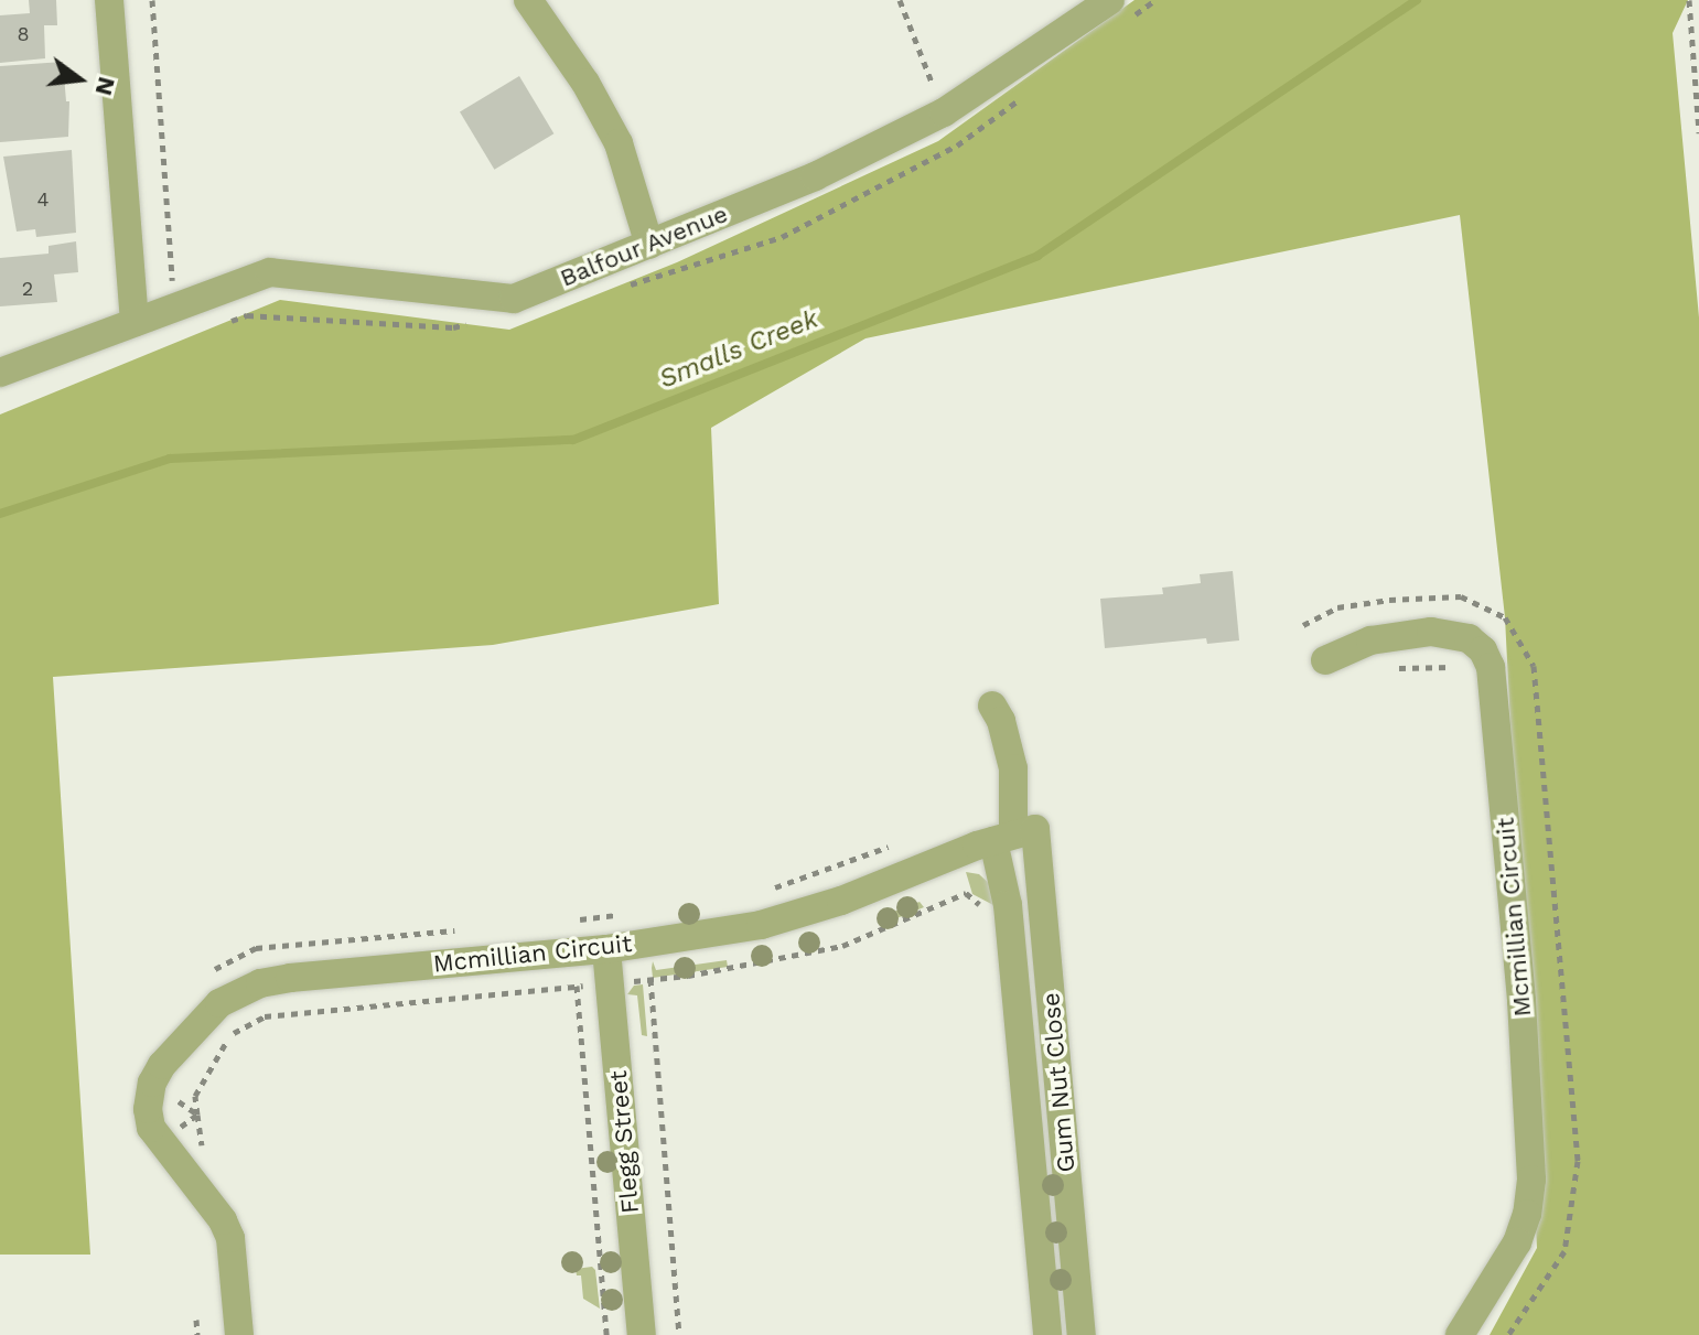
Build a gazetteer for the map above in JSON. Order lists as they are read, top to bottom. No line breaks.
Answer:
{"streets":{"street":["Balfour Avenue","Mcmillian Circuit","Gum Nut Close","Flegg Street"]},"crossings":[["Mcmillian Circuit","Gum Nut Close"],["Mcmillian Circuit","Flegg Street"]],"water":["Smalls Creek"],"house_numbers":["8","4","2"],"north":"right"}
